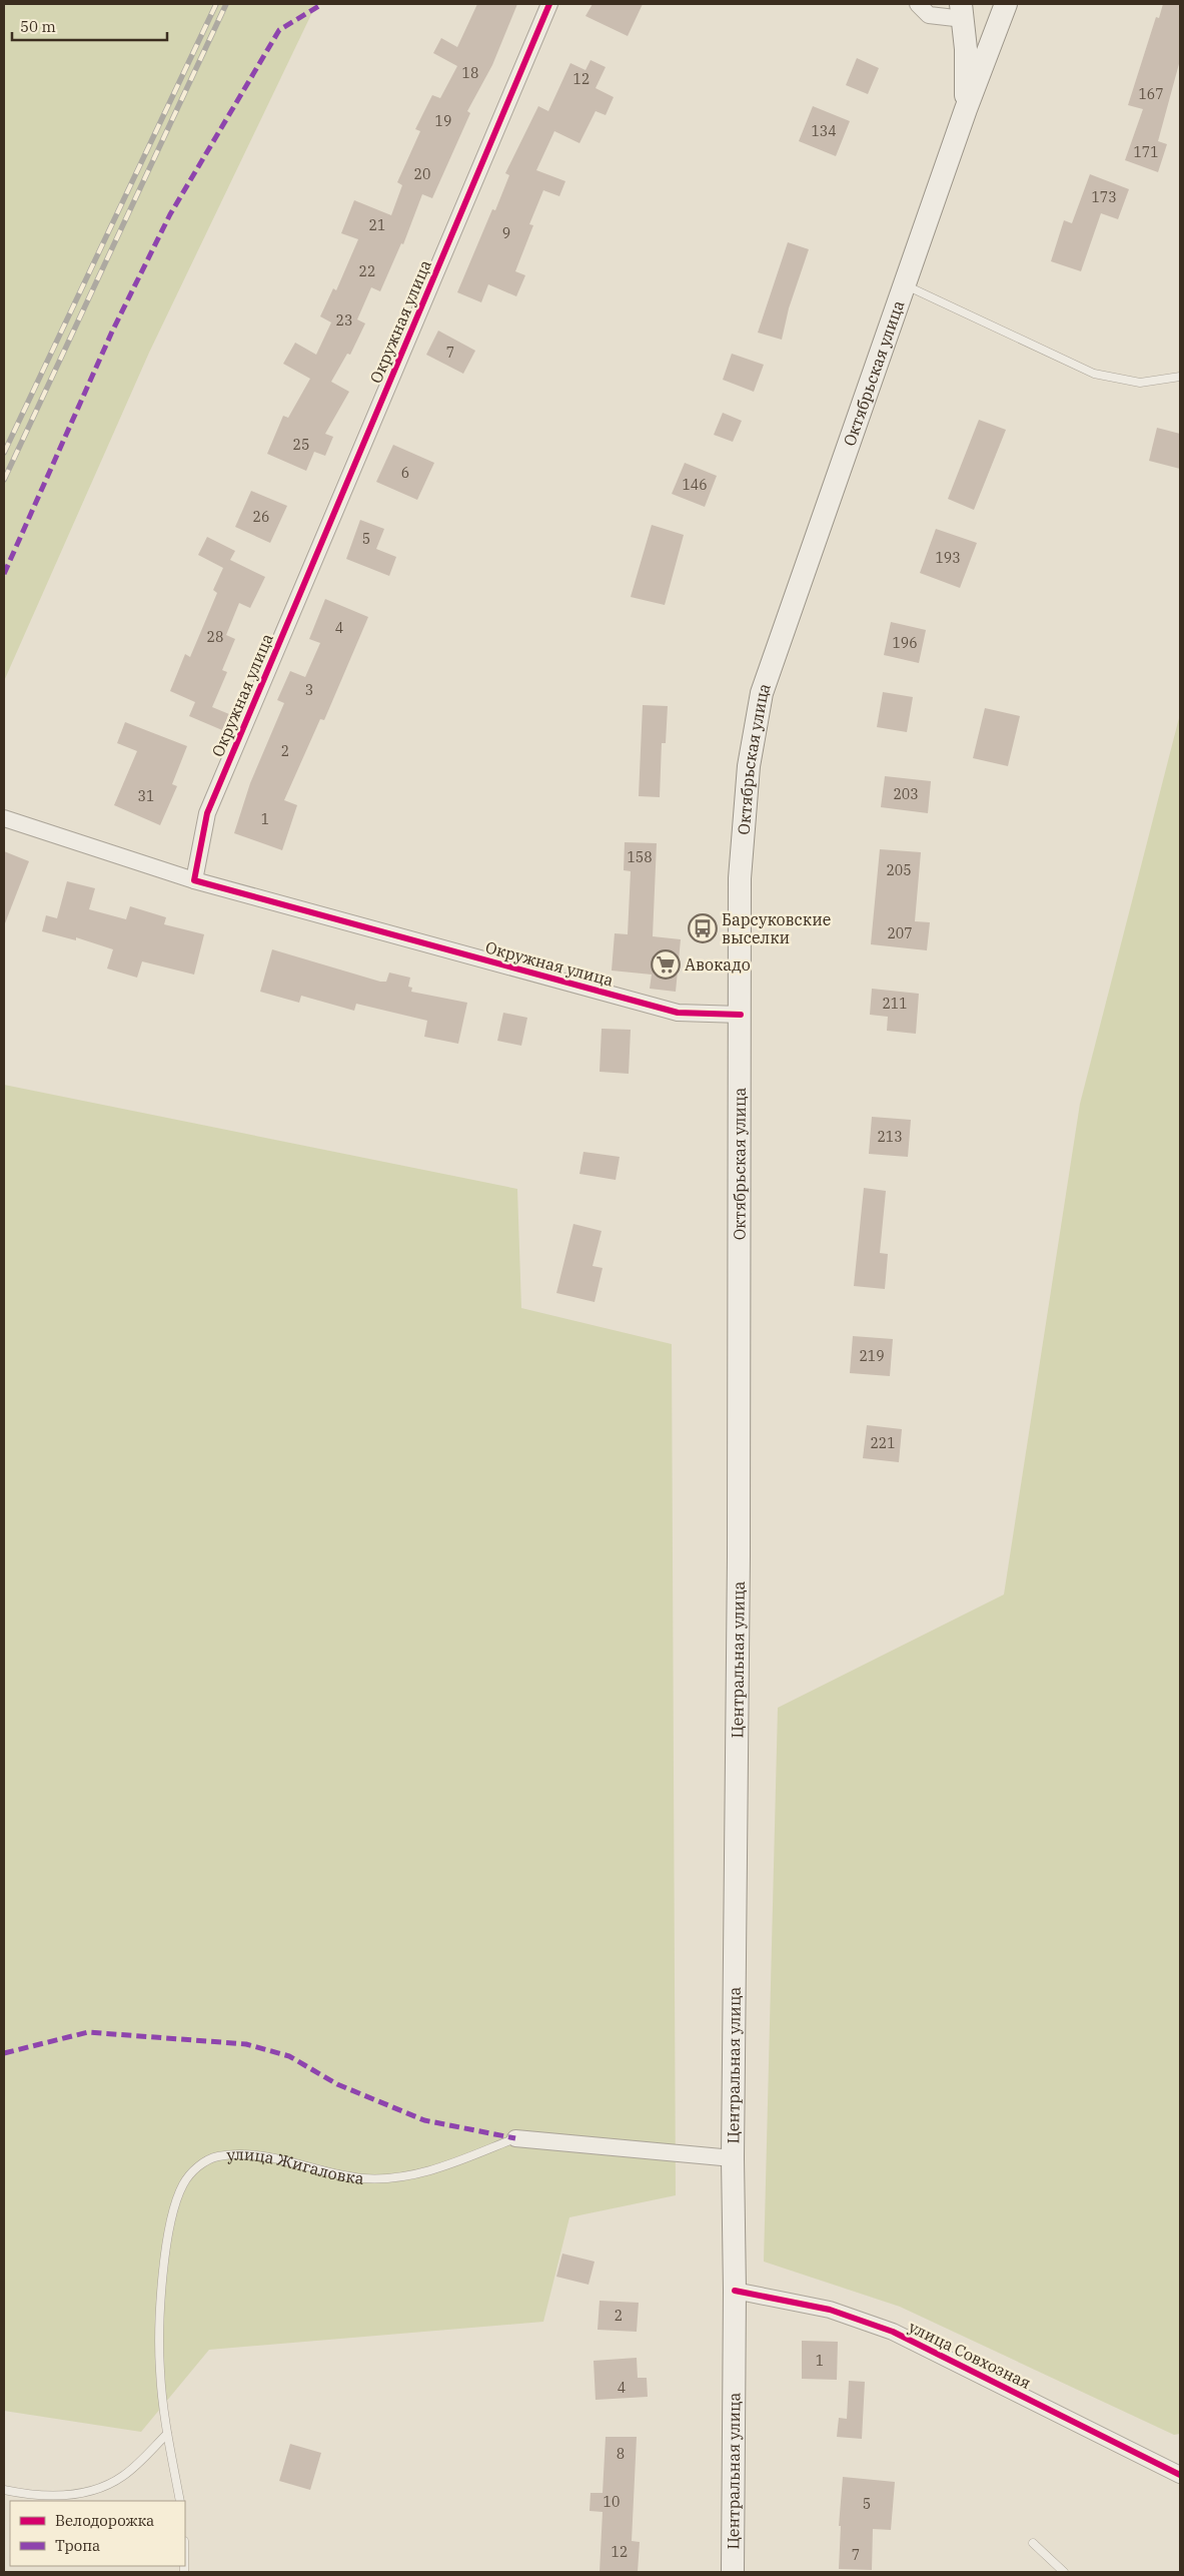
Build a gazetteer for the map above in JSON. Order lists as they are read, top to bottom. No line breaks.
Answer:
{"streets":{"main road":["Октябрьская улица","Центральная улица"],"street":["Окружная улица","улица Жигаловка","улица Совхозная"]},"crossings":[["Окружная улица","Октябрьская улица"],["Октябрьская улица","Центральная улица"],["Центральная улица","улица Жигаловка"],["Центральная улица","улица Совхозная"]],"places":{"bus stop":["Барсуковские выселки"],"supermarket":["Авокадо"]},"house_numbers":["18","12","167","19","134","171","20","173","21","9","22","23","7","25","6","146","26","5","193","4","28","196","3","2","203","31","1","158","205","207","211","213","219","221","2","1","4","8","10","5","12","7"],"legend":["Велодорожка","Тропа"],"scale_bar":"50 m"}
